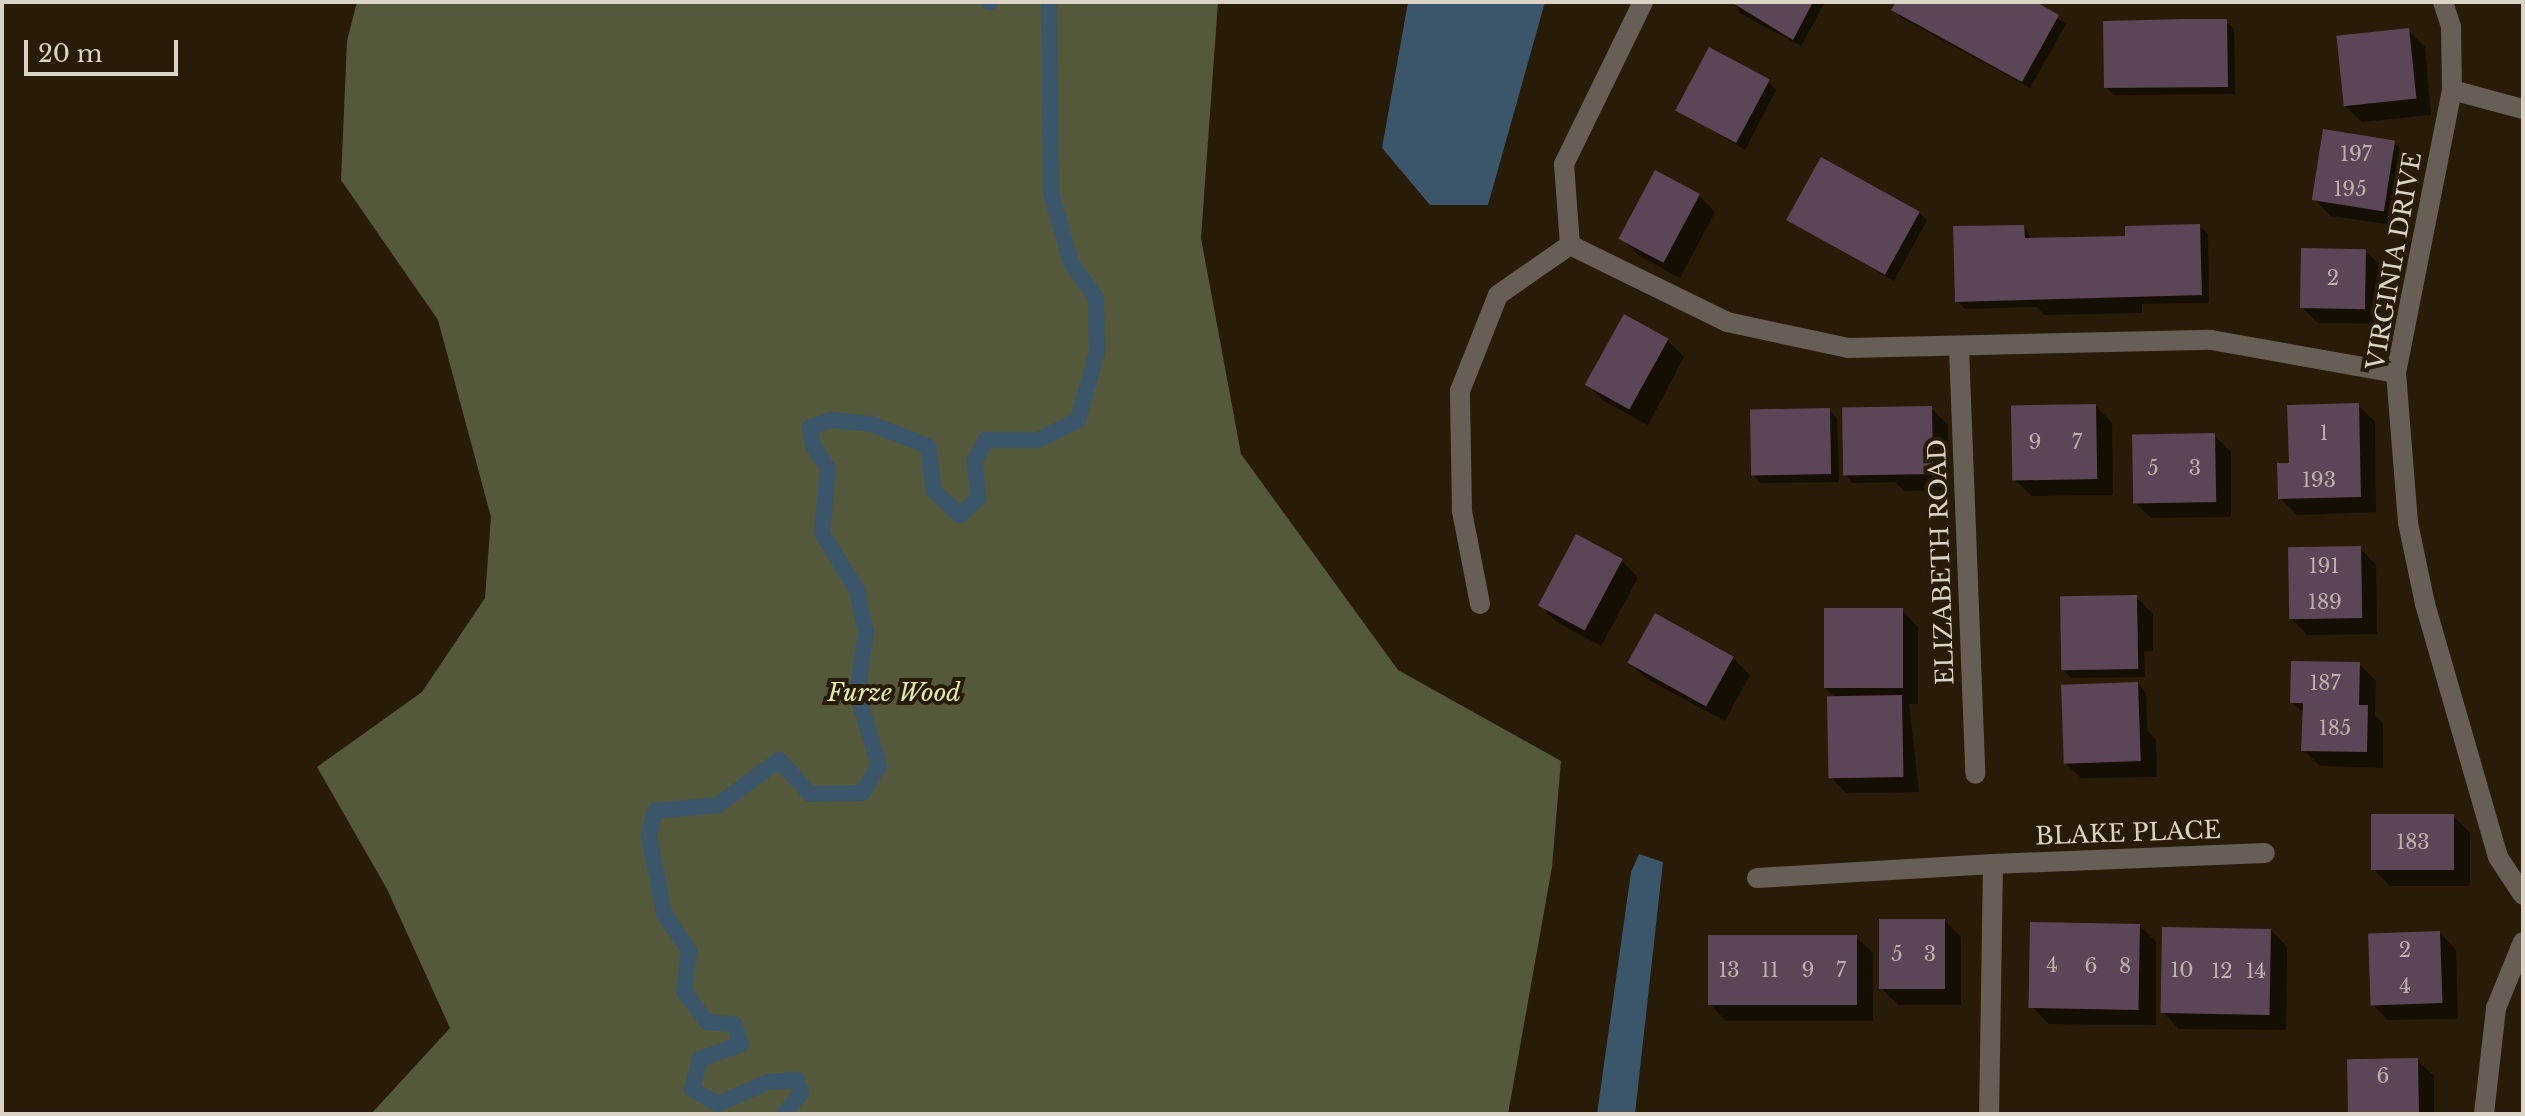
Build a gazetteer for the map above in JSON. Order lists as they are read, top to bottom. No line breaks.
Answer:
{"streets":{"street":["VIRGINIA DRIVE","ELIZABETH ROAD","BLAKE PLACE"]},"parks":["Furze Wood"],"house_numbers":["197","195","2","1","9","7","5","3","193","191","189","187","185","183","2","5","3","4","6","8","13","11","9","7","10","12","14","4","6"],"scale_bar":"20 m"}
